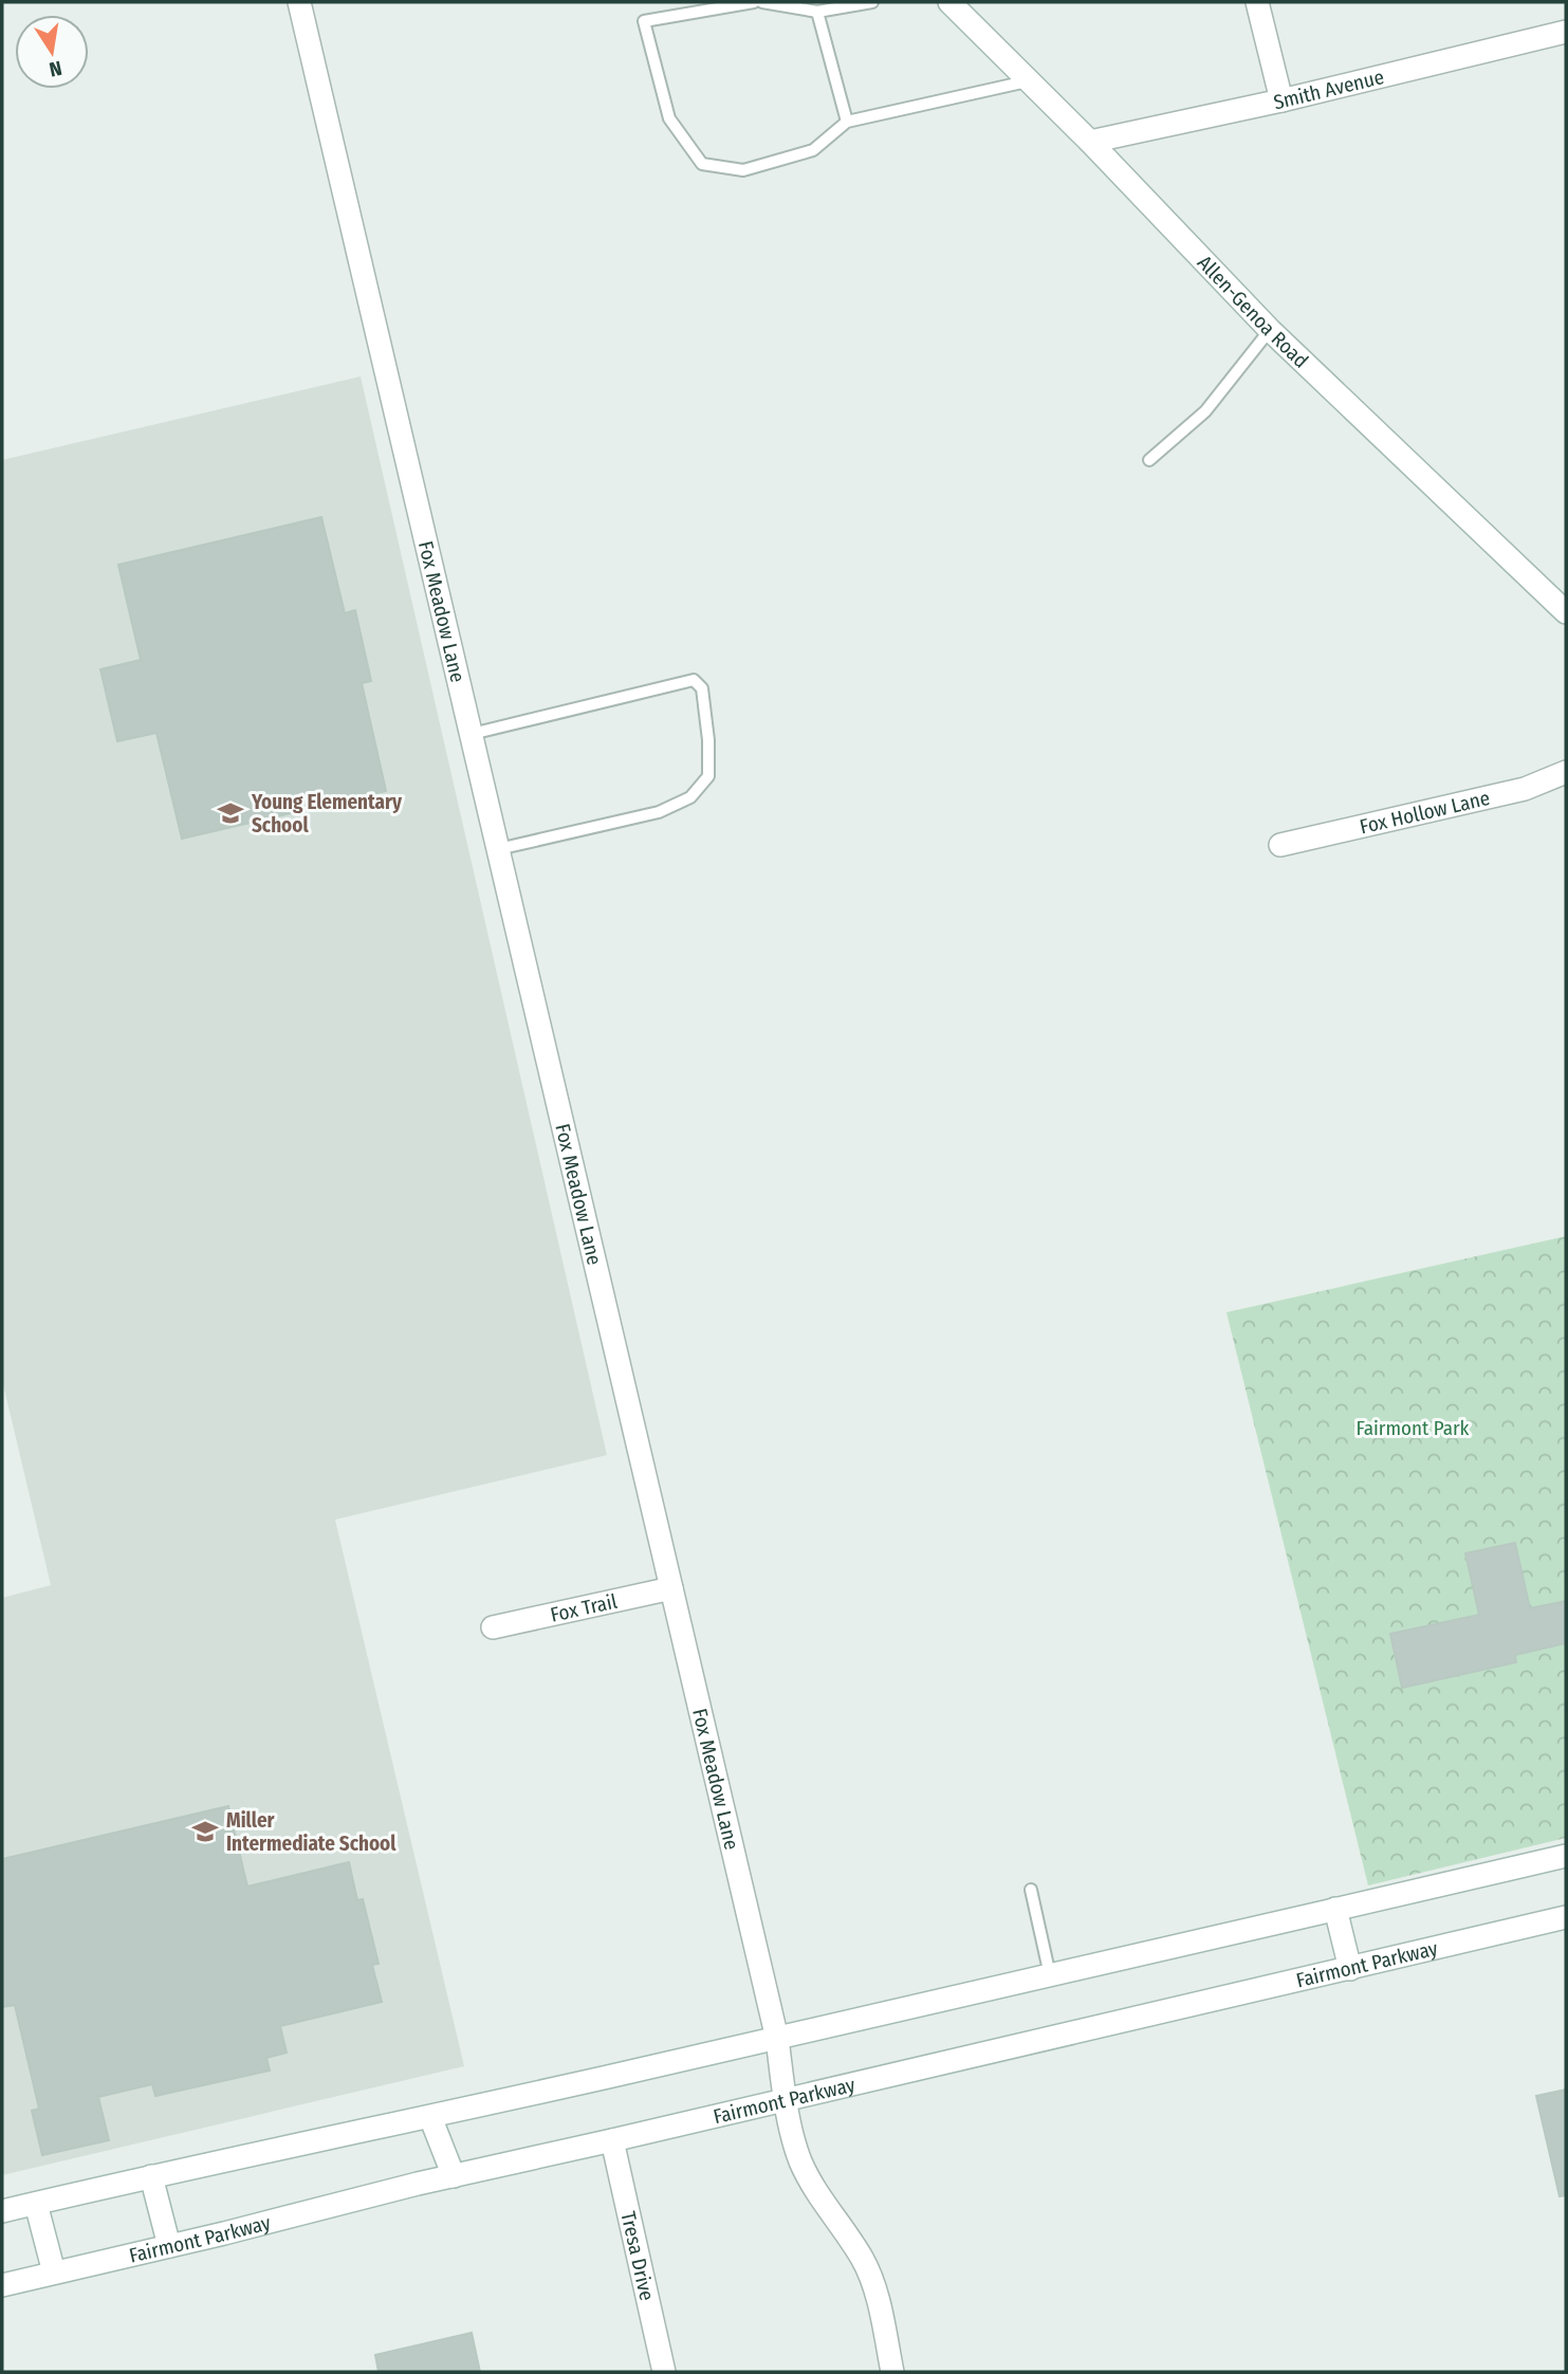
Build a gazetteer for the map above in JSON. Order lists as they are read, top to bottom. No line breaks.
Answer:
{"streets":{"main road":["Smith Avenue","Allen-Genoa Road","Fox Meadow Lane","Fox Hollow Lane","Fox Trail","Fairmont Parkway","Tresa Drive"]},"crossings":[["Smith Avenue","Allen-Genoa Road"],["Fox Meadow Lane","Fox Trail"],["Fox Meadow Lane","Fairmont Parkway"],["Fairmont Parkway","Tresa Drive"]],"parks":["Fairmont Park"],"places":{"school or university":["Young Elementary School","Miller Intermediate School"]},"north":"bottom"}
